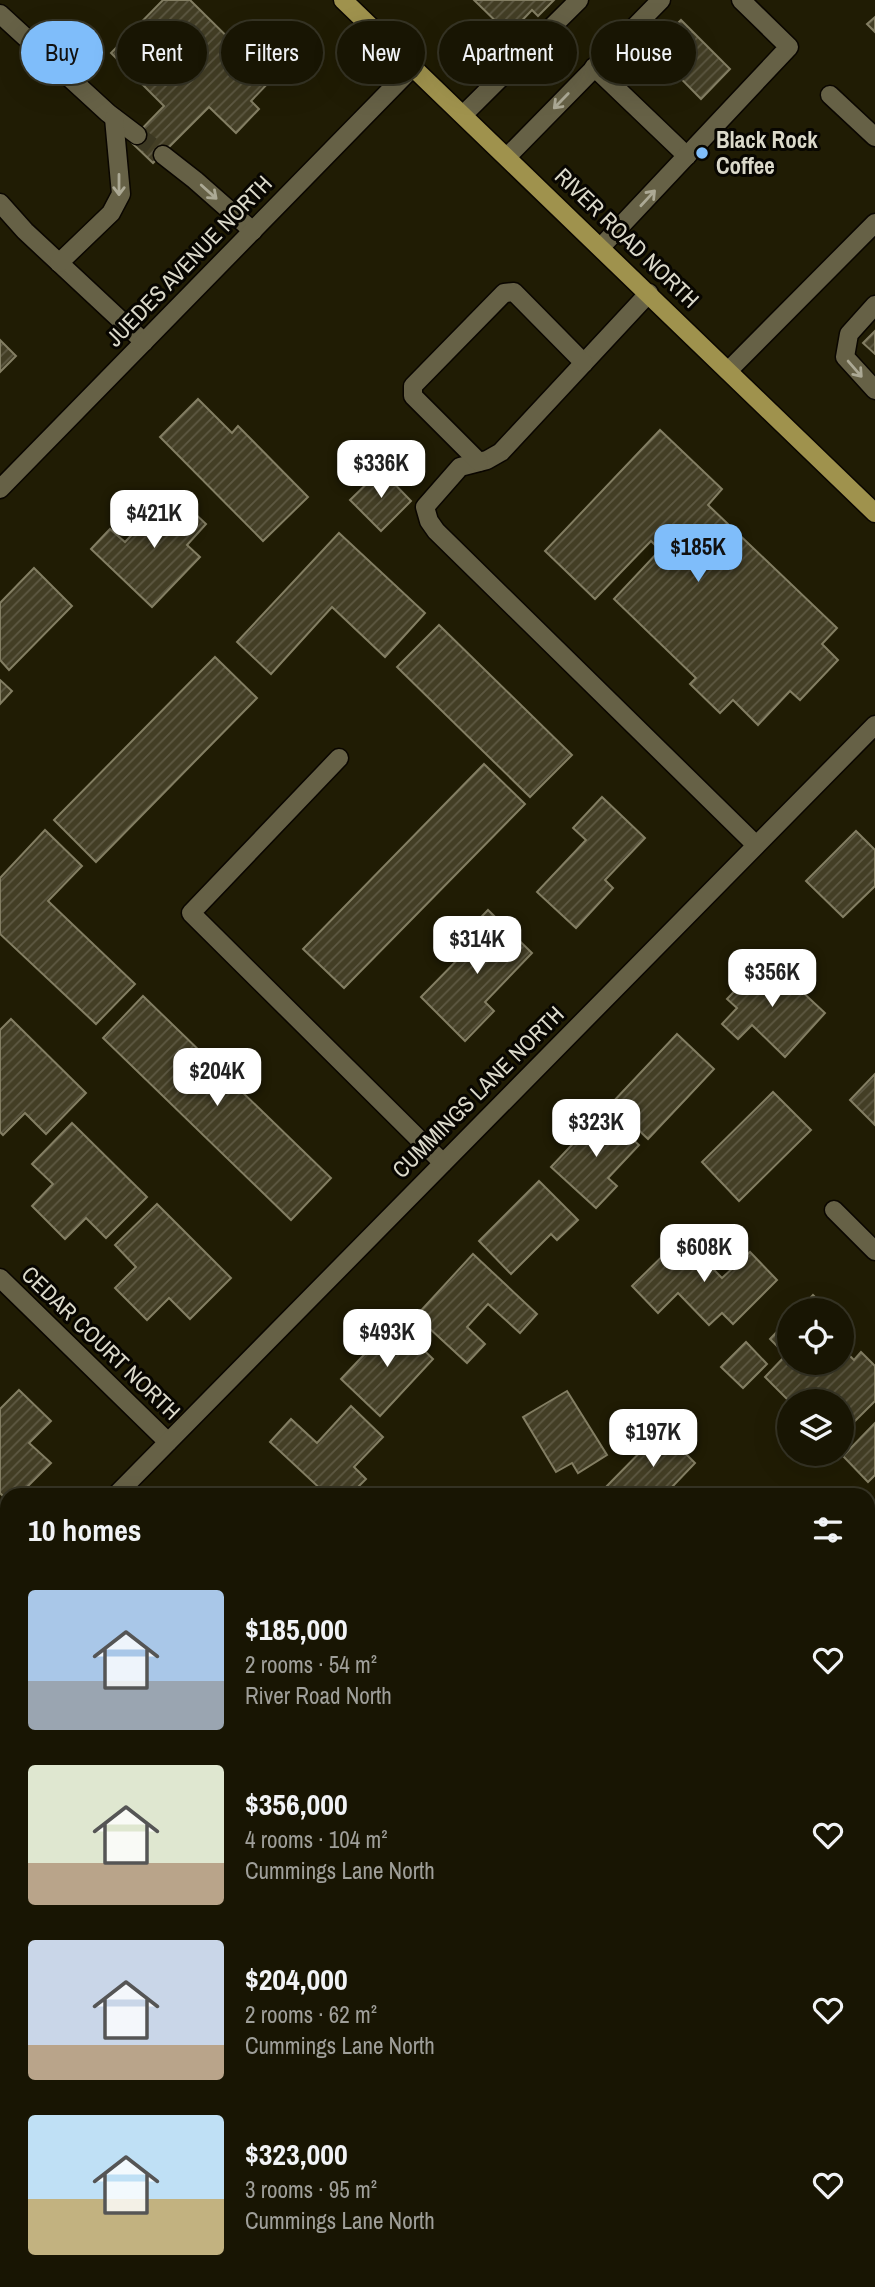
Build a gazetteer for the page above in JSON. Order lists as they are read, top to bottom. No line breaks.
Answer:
{"streets":{"main road":["RIVER ROAD NORTH"],"street":["JUEDES AVENUE NORTH","CUMMINGS LANE NORTH","CEDAR COURT NORTH"]},"crossings":[["CUMMINGS LANE NORTH","CEDAR COURT NORTH"]],"places":["Black Rock Coffee"],"page":{"chip":["Buy","Rent","Filters","New","Apartment","House"],"price":["$336K","$421K","$185K","$314K","$356K","$204K","$323K","$608K","$493K","$197K"],"heading":"10 homes","list":[{"name":"$185,000","note":"2 rooms · 54 m² · River Road North"},{"name":"$356,000","note":"4 rooms · 104 m² · Cummings Lane North"},{"name":"$204,000","note":"2 rooms · 62 m² · Cummings Lane North"},{"name":"$323,000","note":"3 rooms · 95 m² · Cummings Lane North"}]}}
